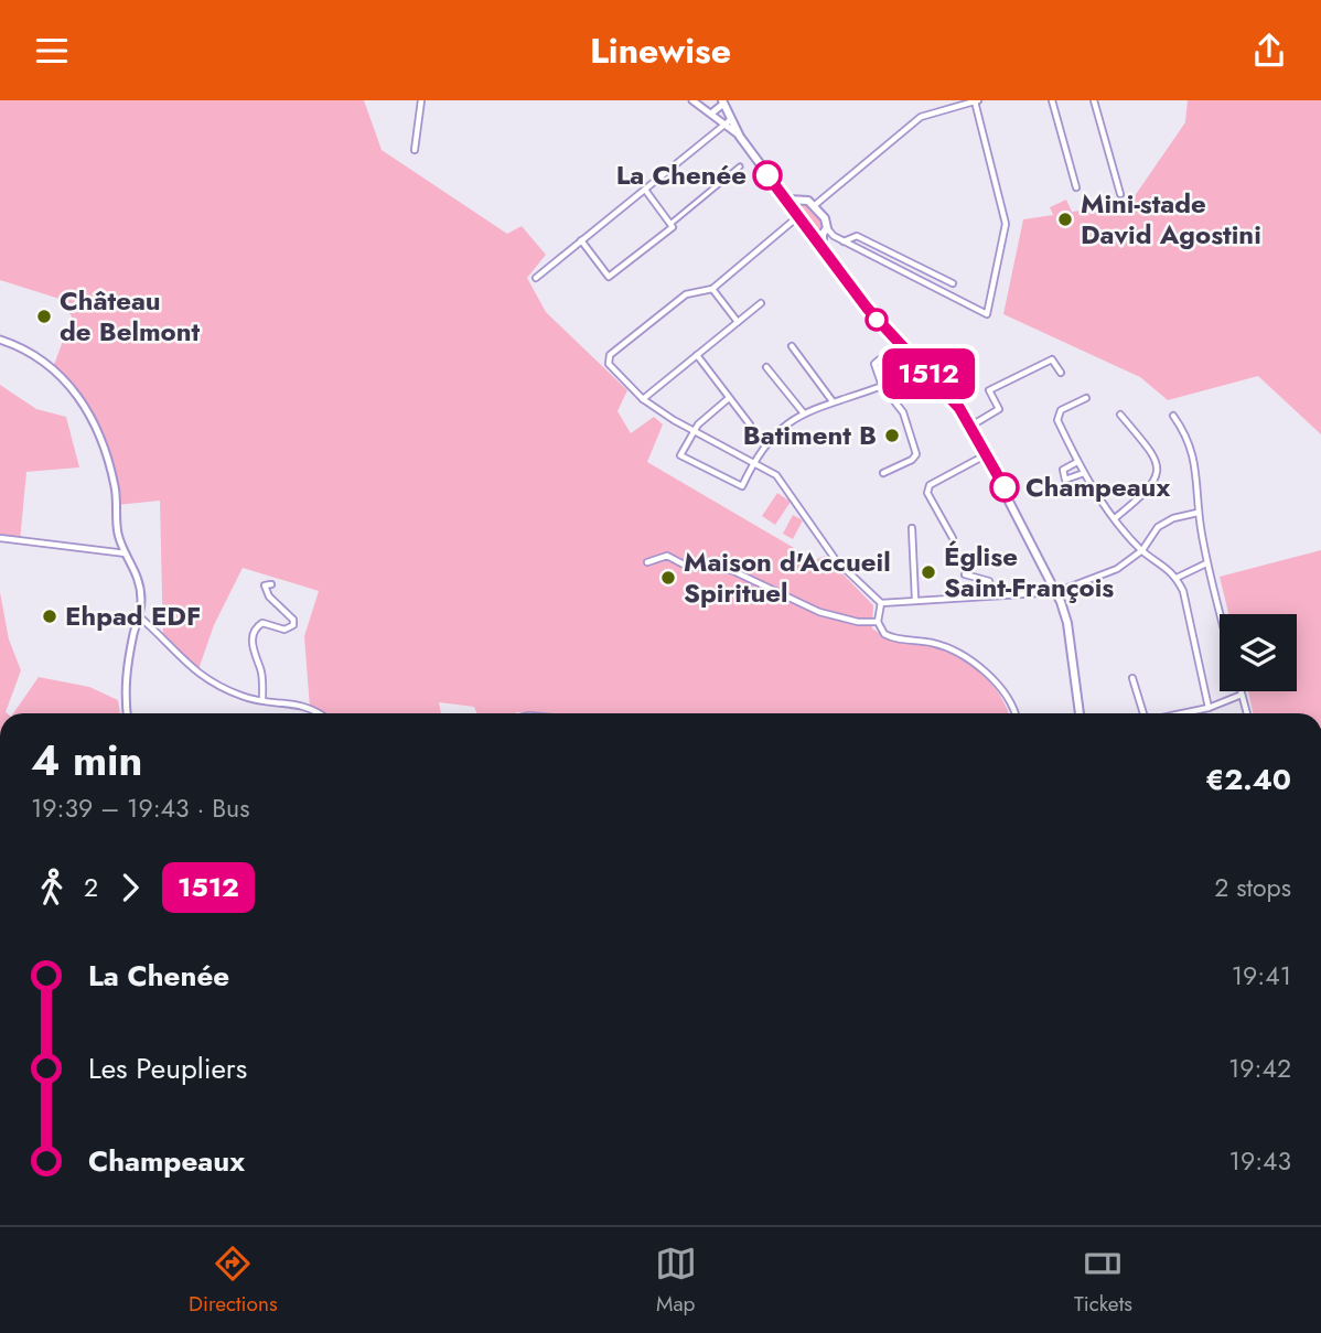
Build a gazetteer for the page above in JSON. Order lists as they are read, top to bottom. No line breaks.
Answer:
{"places":["La Chenée","Mini-stade David Agostini","Château de Belmont","Batiment B","Champeaux","Église Saint-François","Maison d'Accueil Spirituel","Ehpad EDF"],"lines":["bus line 1512"],"page":{"header":"Linewise","on_map":"1512","heading":["4 min","19:39 – 19:43 · Bus","€2.40"],"legs":["2","1512","2 stops"],"list":[{"name":"La Chenée","value":"19:41"},{"name":"Les Peupliers","value":"19:42"},{"name":"Champeaux","value":"19:43"}],"tabs":["Directions","Map","Tickets"]}}
